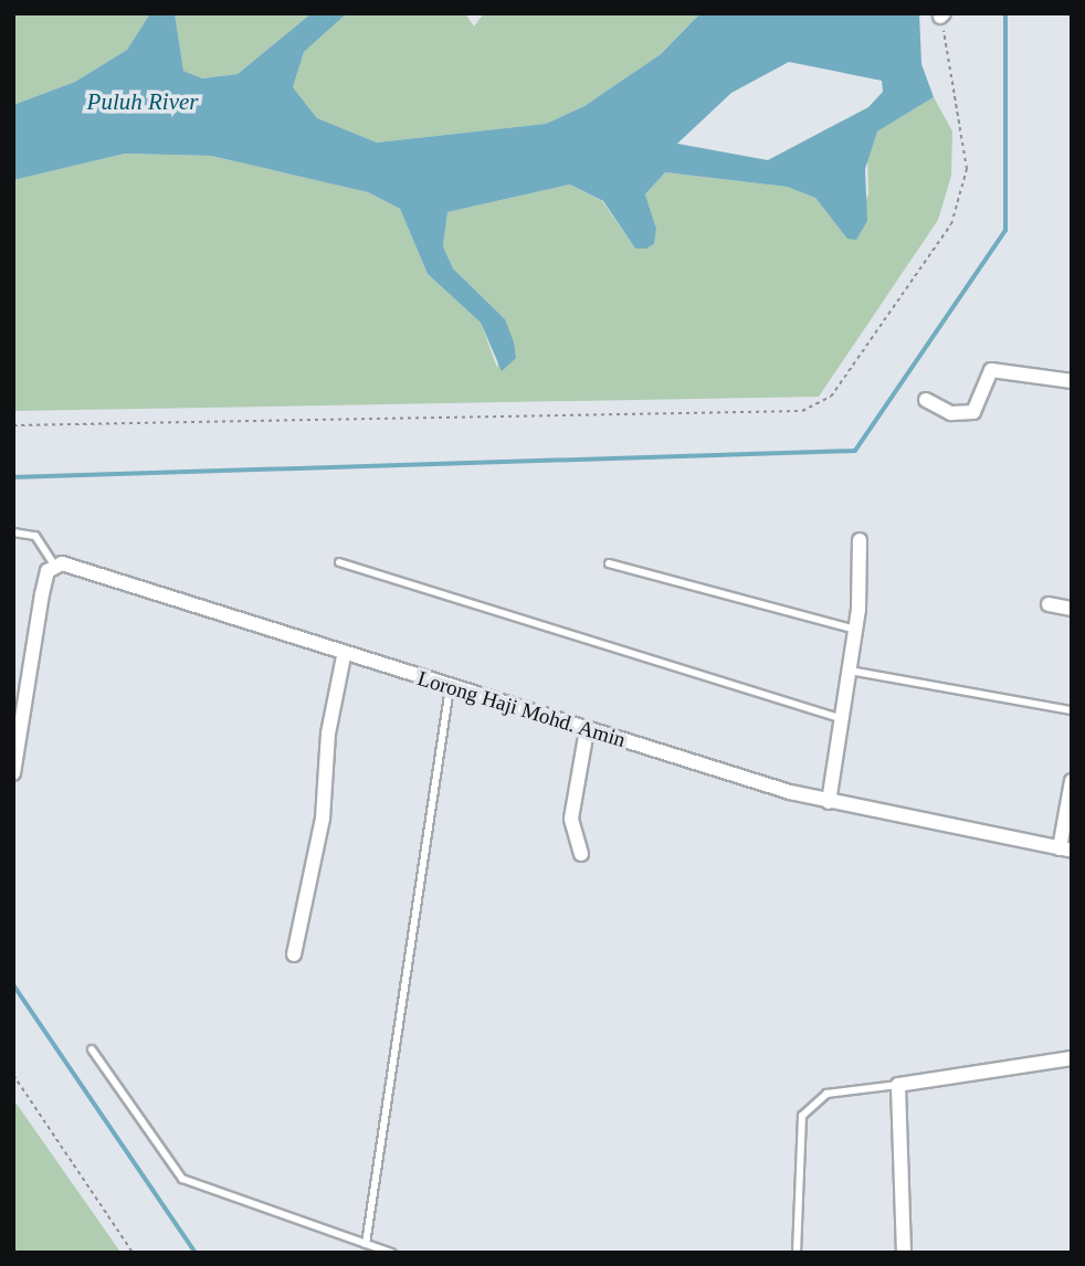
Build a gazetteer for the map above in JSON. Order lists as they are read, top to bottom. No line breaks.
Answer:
{"streets":{"street":["Lorong Haji Mohd. Amin"]},"water":["Puluh River"]}
